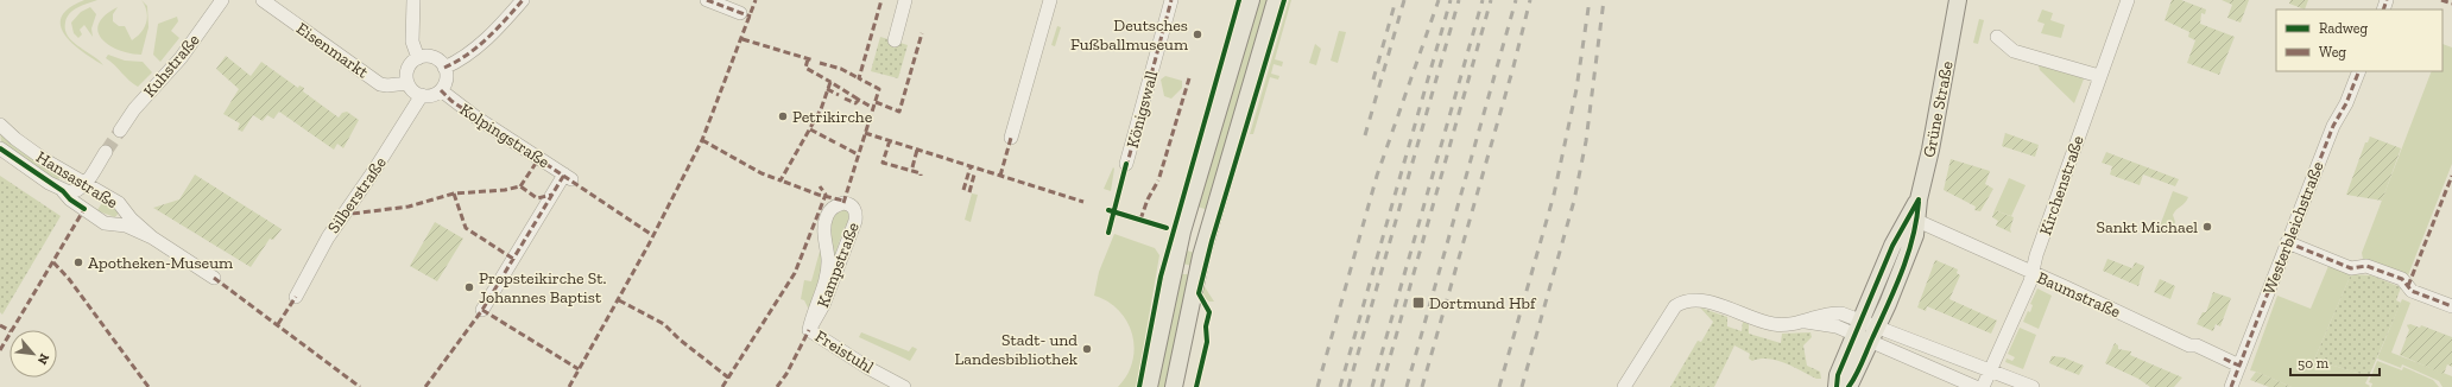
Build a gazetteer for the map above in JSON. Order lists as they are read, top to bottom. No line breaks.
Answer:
{"streets":{"main road":["Grüne Straße"],"street":["Eisenmarkt","Kuhstraße","Königswall","Kolpingstraße","Hansastraße","Kirchenstraße","Silberstraße","Westerbleichstraße","Kampstraße","Baumstraße","Freistuhl"]},"crossings":[["Eisenmarkt","Kolpingstraße"],["Eisenmarkt","Silberstraße"],["Grüne Straße","Baumstraße"],["Kolpingstraße","Silberstraße"],["Kirchenstraße","Baumstraße"],["Westerbleichstraße","Baumstraße"],["Kampstraße","Freistuhl"]],"places":{"other":["Deutsches Fußballmuseum","Petrikirche","Sankt Michael","Apotheken-Museum","Propsteikirche St. Johannes Baptist","Stadt- und Landesbibliothek"],"transit":["Dortmund Hbf"]},"legend":["Radweg","Weg"],"scale_bar":"50 m","north":"bottom right"}
